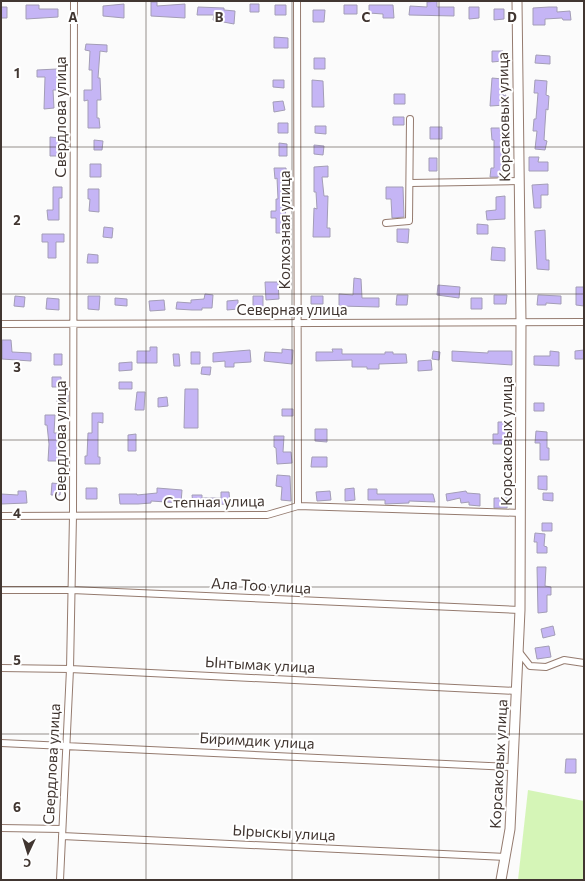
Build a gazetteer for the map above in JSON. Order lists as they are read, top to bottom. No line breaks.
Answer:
{"streets":{"street":["Свердлова улица","Корсаковых улица","Колхозная улица","Северная улица","Степная улица","Ала Тоо улица","Ынтымак улица","Биримдик улица","Ырыскы улица"]},"crossings":[["Свердлова улица","Северная улица"],["Свердлова улица","Степная улица"],["Свердлова улица","Ала Тоо улица"],["Свердлова улица","Ынтымак улица"],["Свердлова улица","Биримдик улица"],["Свердлова улица","Ырыскы улица"],["Корсаковых улица","Северная улица"],["Корсаковых улица","Степная улица"],["Корсаковых улица","Ала Тоо улица"],["Корсаковых улица","Ынтымак улица"],["Корсаковых улица","Биримдик улица"],["Корсаковых улица","Ырыскы улица"],["Колхозная улица","Северная улица"],["Колхозная улица","Степная улица"]],"north":"bottom","grid":{"columns":["A","B","C","D"],"rows":["1","2","3","4","5","6"]}}
